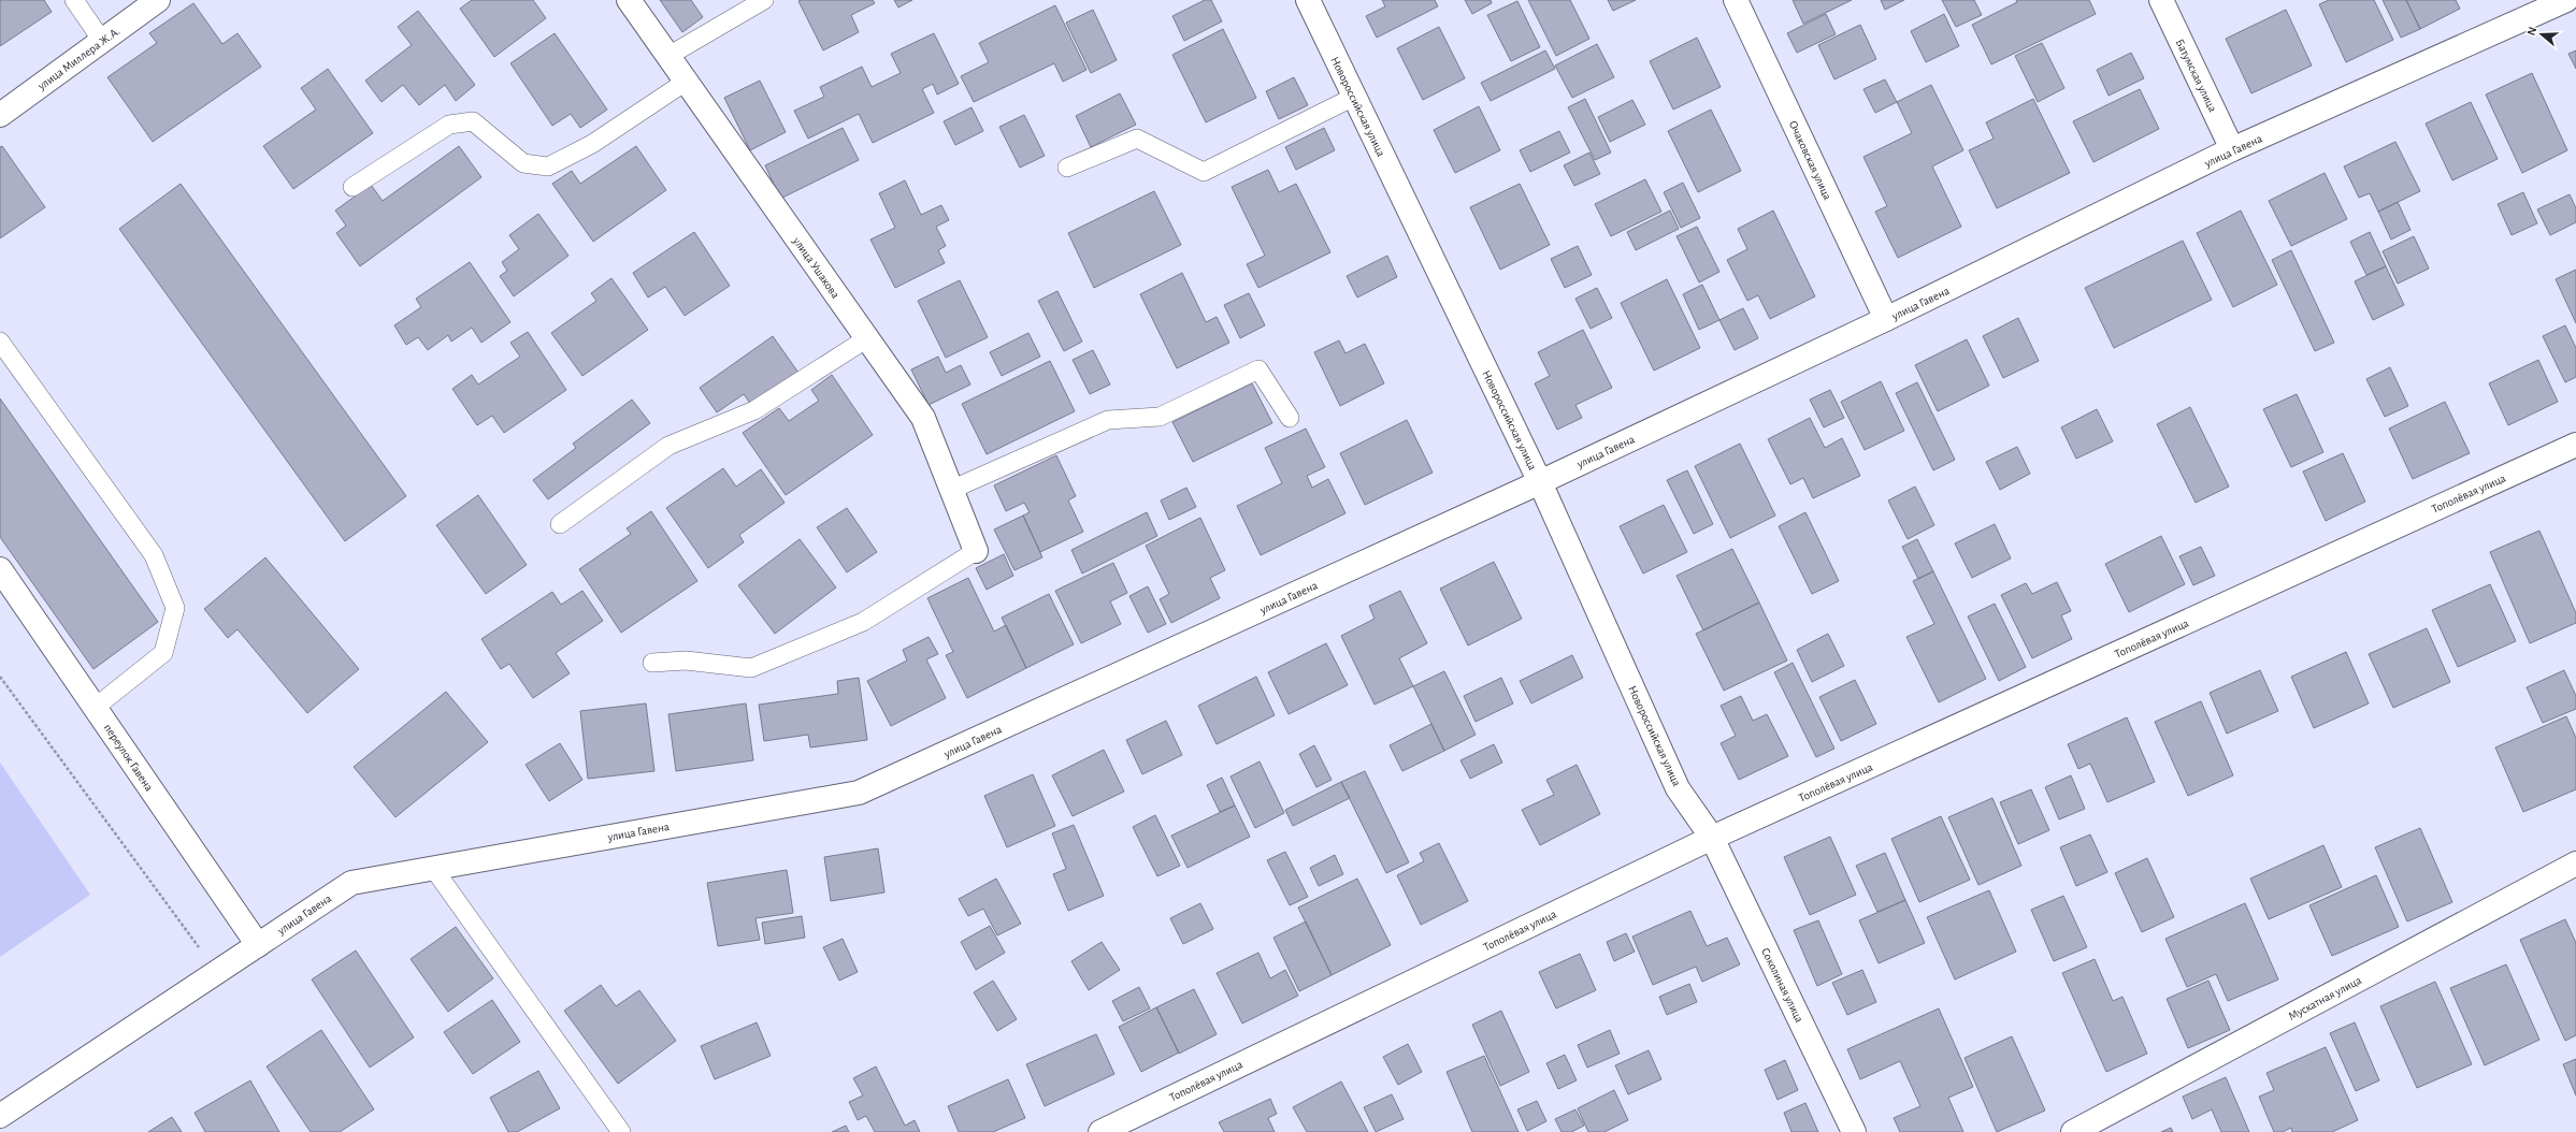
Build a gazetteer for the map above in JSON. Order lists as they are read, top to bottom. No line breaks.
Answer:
{"streets":{"street":["улица Миллера Ж.А.","Батумская улица","Новороссийская улица","улица Гавена","Очаковская улица","улица Ушакова","Тополёвая улица","переулок Гавена","Соколиная улица","Мускатная улица"]},"crossings":[["Батумская улица","улица Гавена"],["Новороссийская улица","улица Гавена"],["Новороссийская улица","Тополёвая улица"],["Новороссийская улица","Соколиная улица"],["улица Гавена","Очаковская улица"],["улица Гавена","переулок Гавена"],["Тополёвая улица","Соколиная улица"]],"north":"left"}
